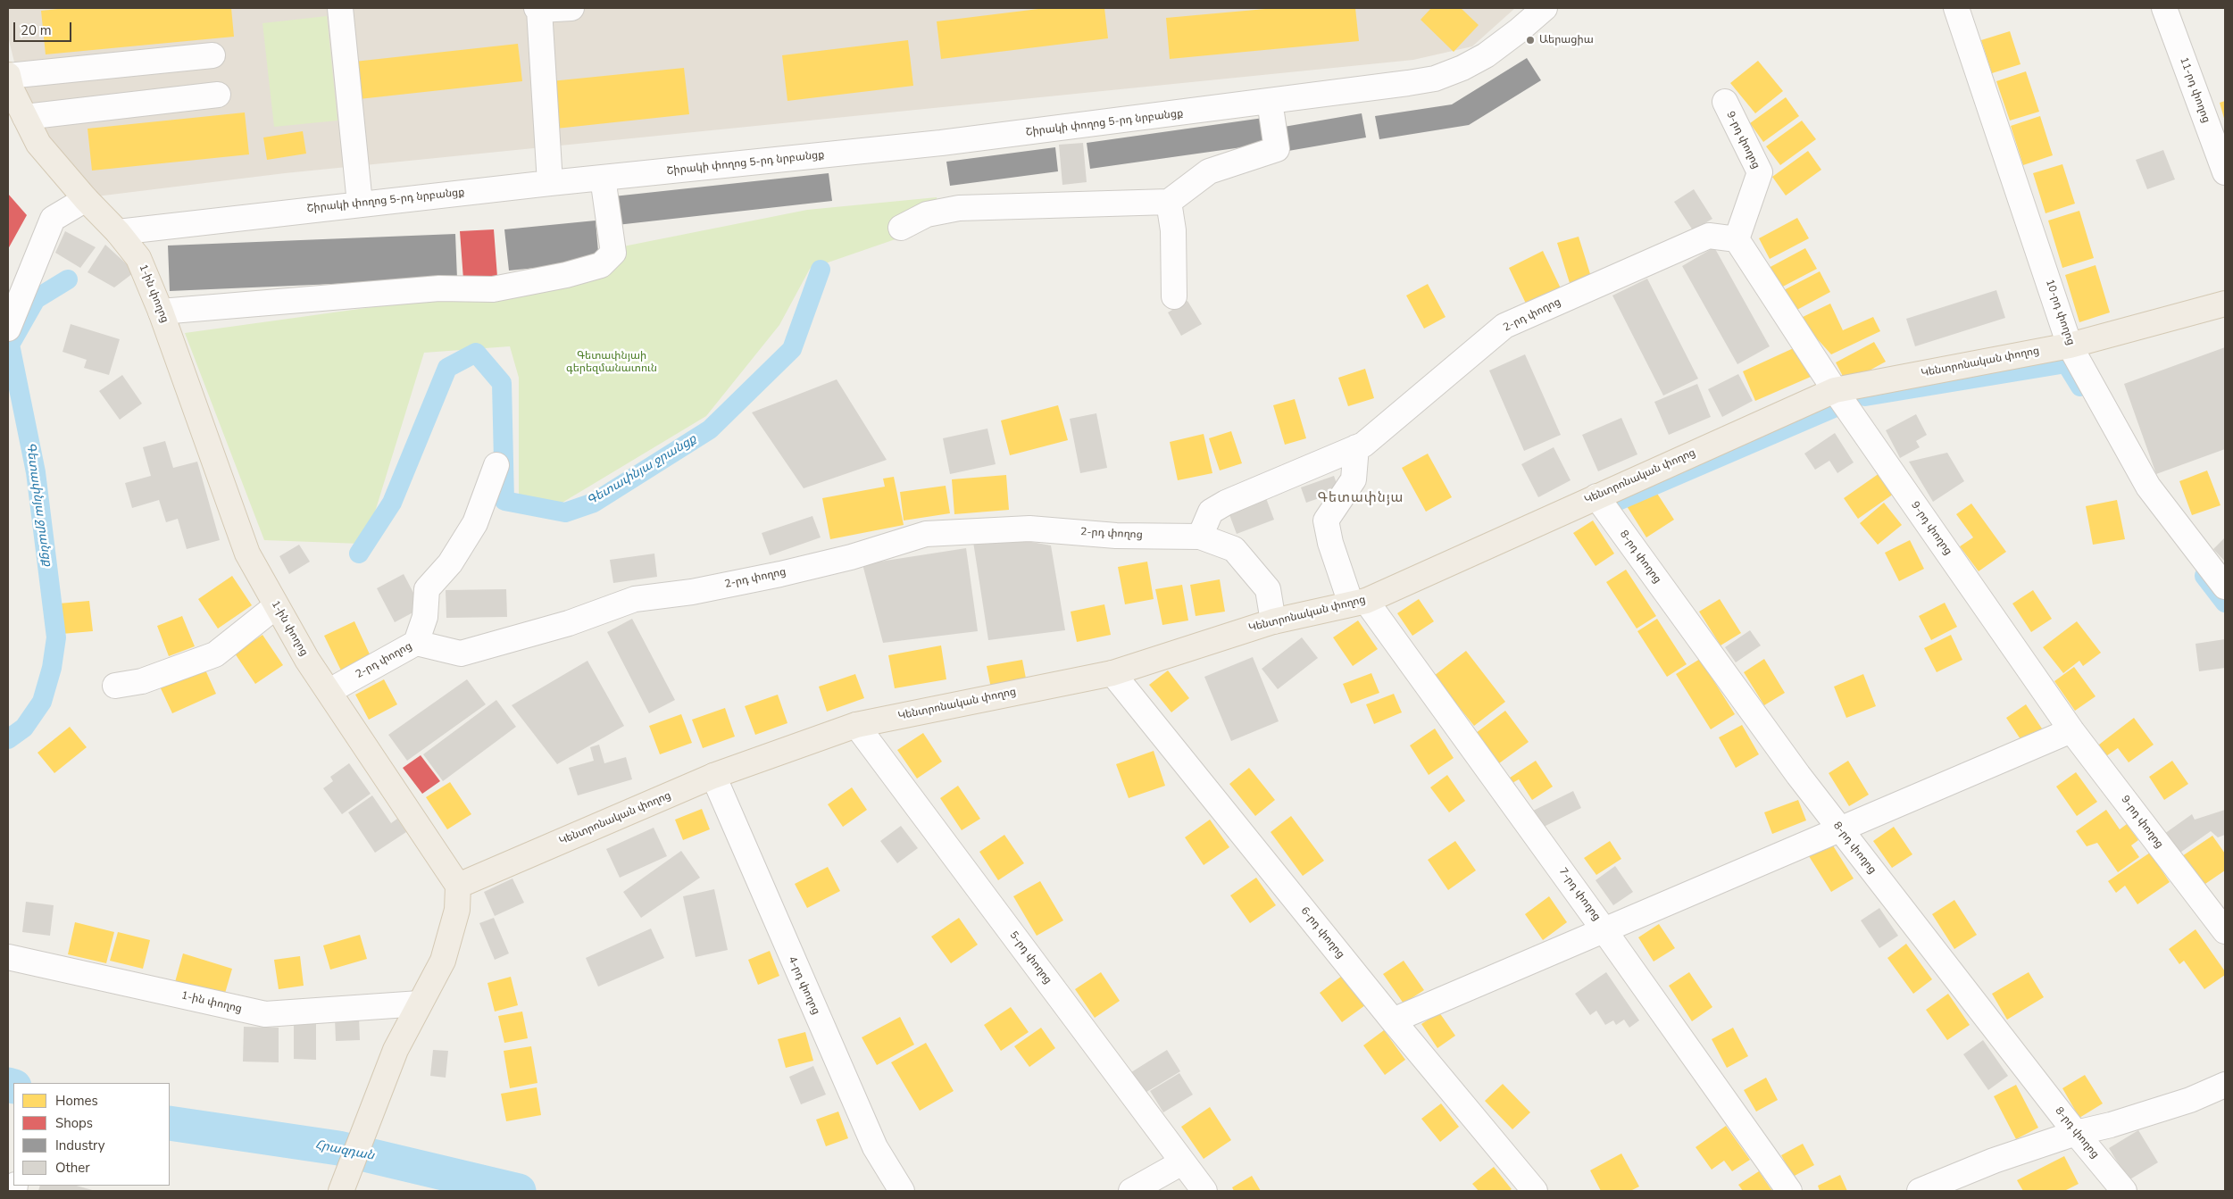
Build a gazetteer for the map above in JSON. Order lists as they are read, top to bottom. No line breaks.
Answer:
{"streets":{"main road":["1-ին փողոց","Կենտրոնական փողոց"],"street":["11-րդ փողոց","Շիրակի փողոց 5-րդ նրբանցք","9-րդ փողոց","10-րդ փողոց","2-րդ փողոց","8-րդ փողոց","7-րդ փողոց","6-րդ փողոց","5-րդ փողոց","4-րդ փողոց"]},"crossings":[["Շիրակի փողոց 5-րդ նրբանցք","1-ին փողոց"],["9-րդ փողոց","2-րդ փողոց"],["9-րդ փողոց","Կենտրոնական փողոց"],["1-ին փողոց","2-րդ փողոց"],["1-ին փողոց","Կենտրոնական փողոց"],["10-րդ փողոց","Կենտրոնական փողոց"],["2-րդ փողոց","Կենտրոնական փողոց"],["Կենտրոնական փողոց","8-րդ փողոց"],["Կենտրոնական փողոց","7-րդ փողոց"],["Կենտրոնական փողոց","6-րդ փողոց"],["Կենտրոնական փողոց","5-րդ փողոց"],["Կենտրոնական փողոց","4-րդ փողոց"]],"districts":["Գետափնյա"],"water":["Գետափնյա ջրանցք","Հրազդան"],"parks":["Գետափնյաի գերեզմանատուն"],"places":["Աերացիա"],"legend":["Homes","Shops","Industry","Other"],"scale_bar":"20 m"}
